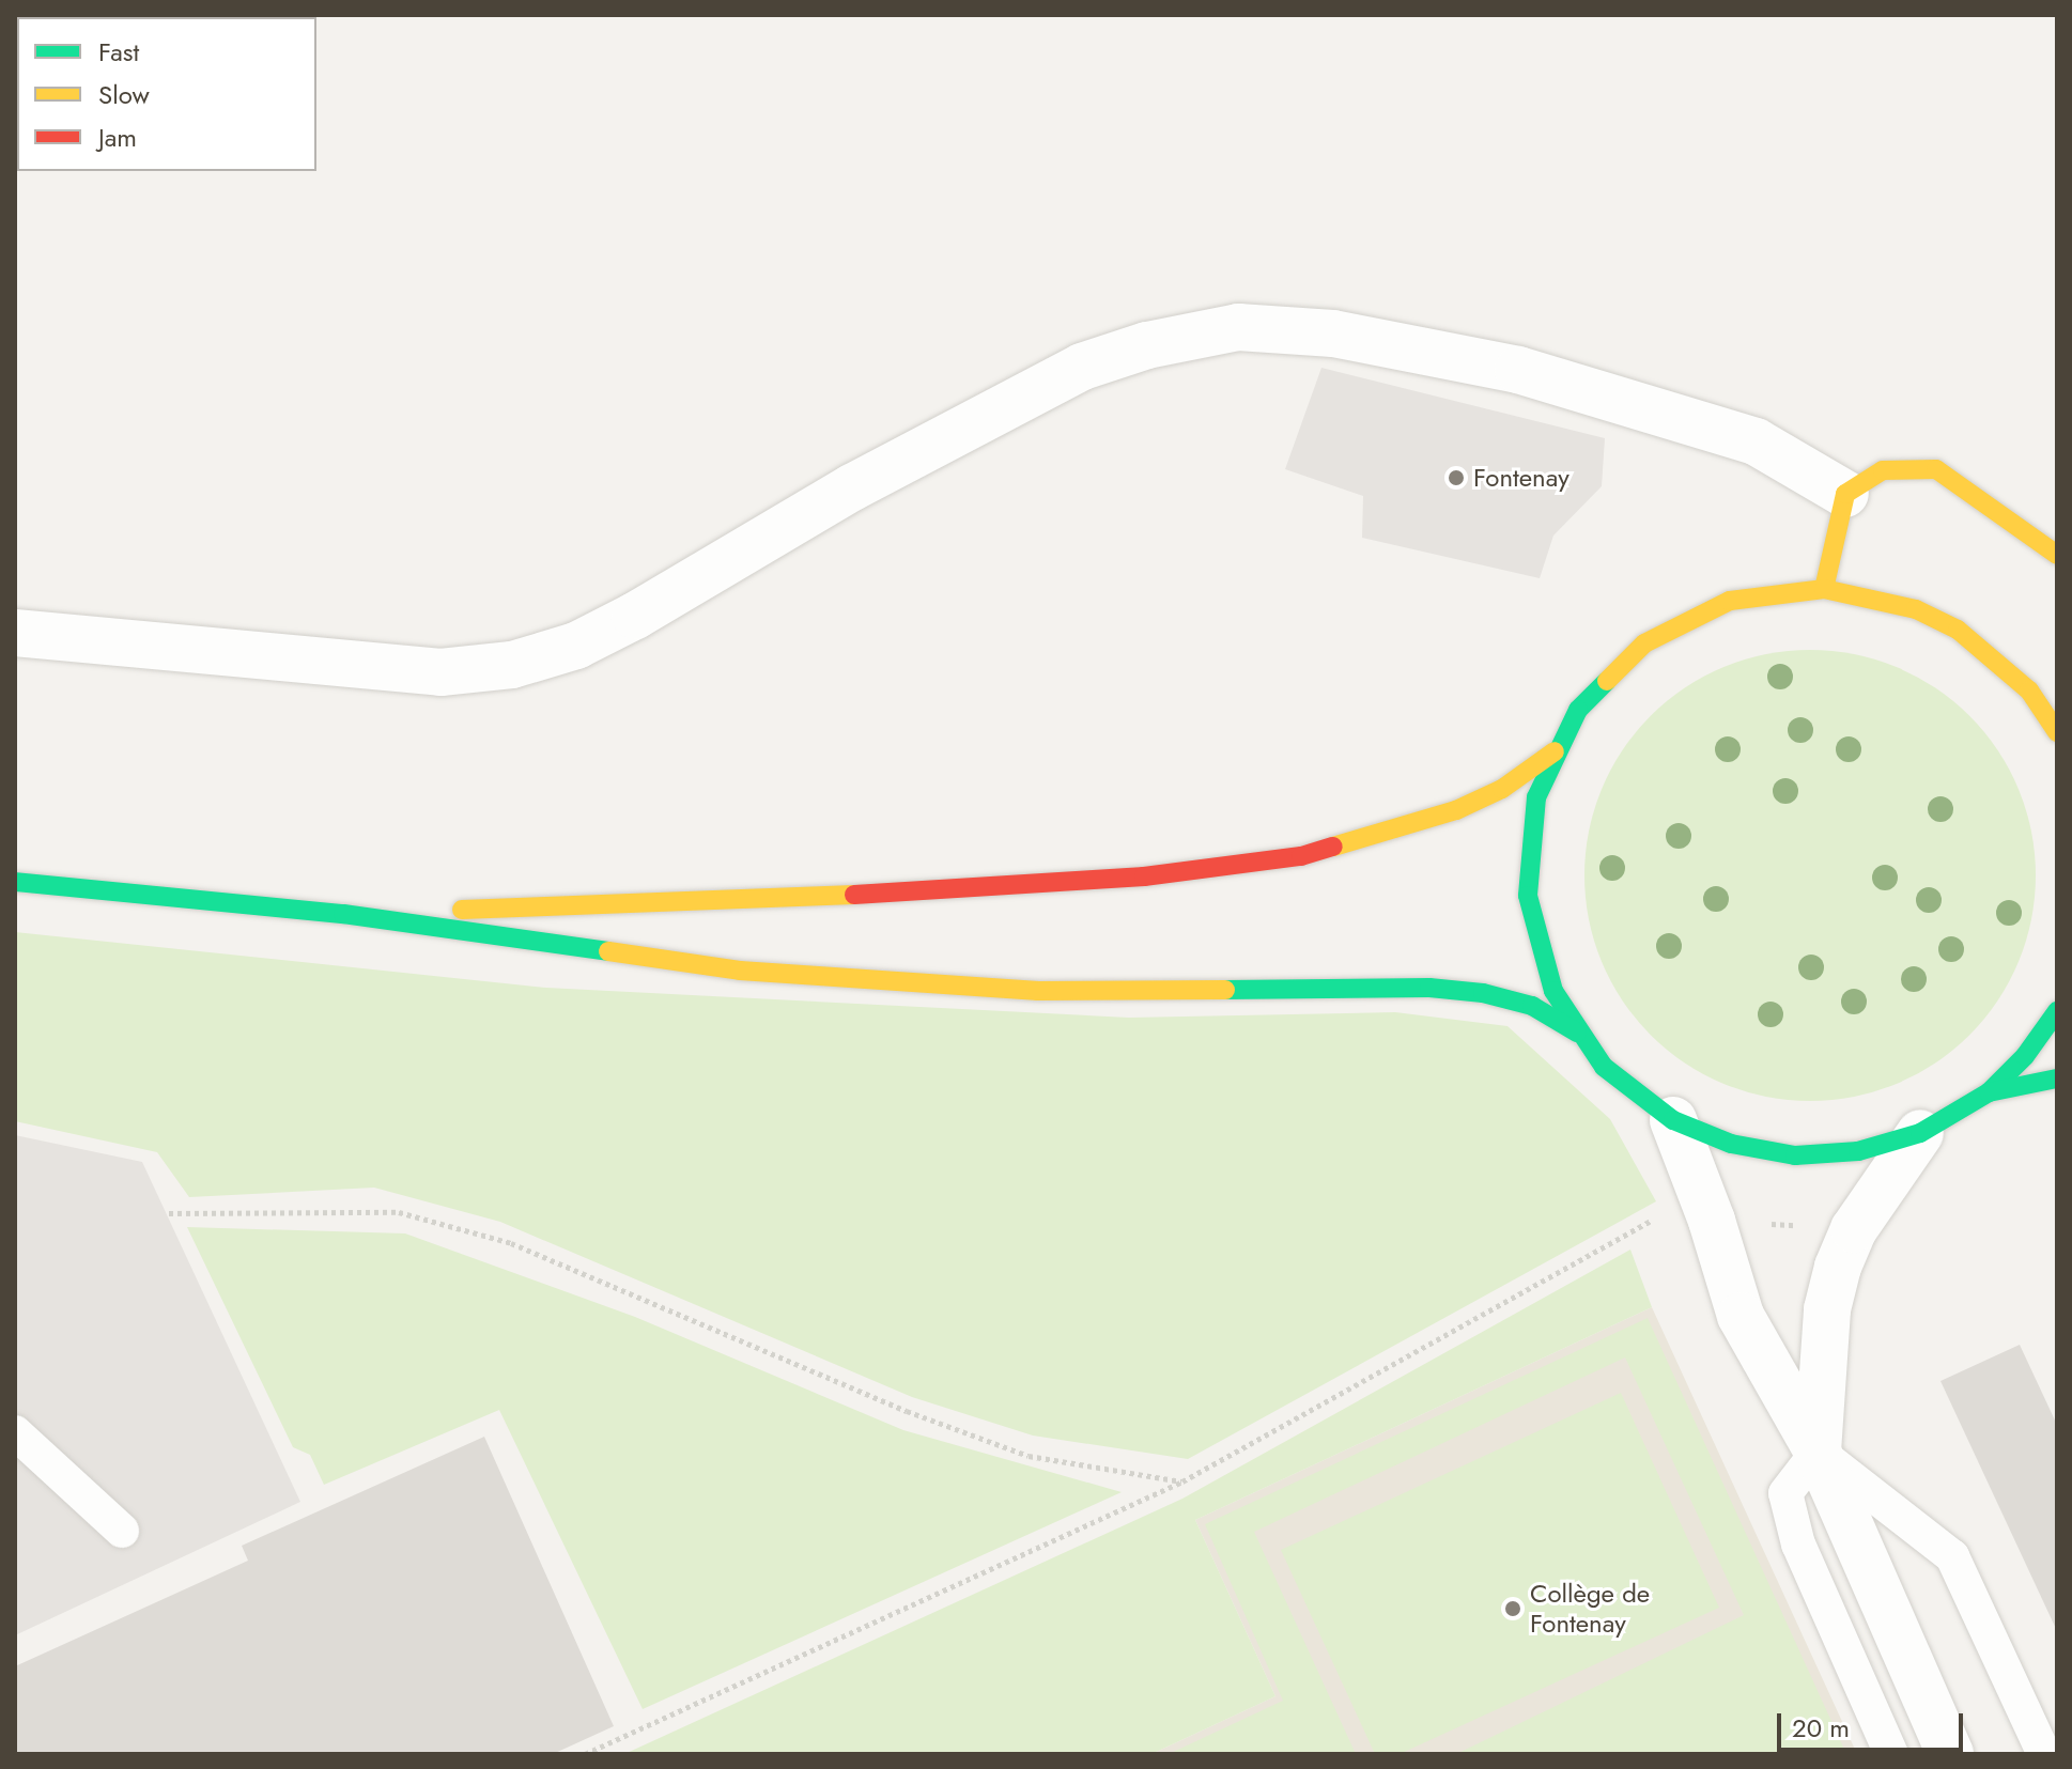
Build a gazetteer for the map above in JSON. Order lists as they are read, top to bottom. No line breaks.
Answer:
{"places":["Fontenay","Collège de Fontenay"],"legend":["Fast","Slow","Jam"],"scale_bar":"20 m"}
